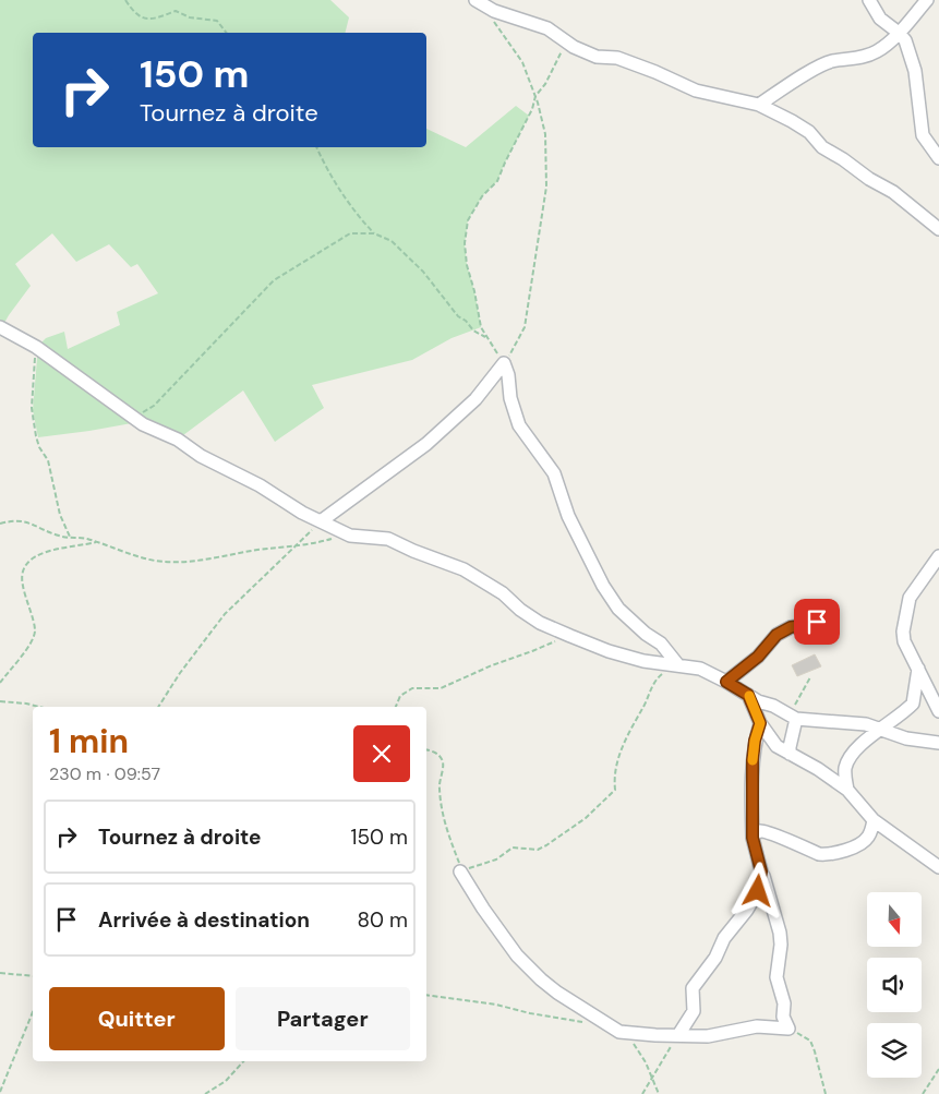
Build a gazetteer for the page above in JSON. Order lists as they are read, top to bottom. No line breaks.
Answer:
{"north":"bottom","page":{"turn":["150 m","Tournez à droite"],"heading":["1 min","230 m · 09:57"],"list":[{"name":"Tournez à droite","value":"150 m"},{"name":"Arrivée à destination","value":"80 m"}],"buttons":["Quitter","Partager"]}}
